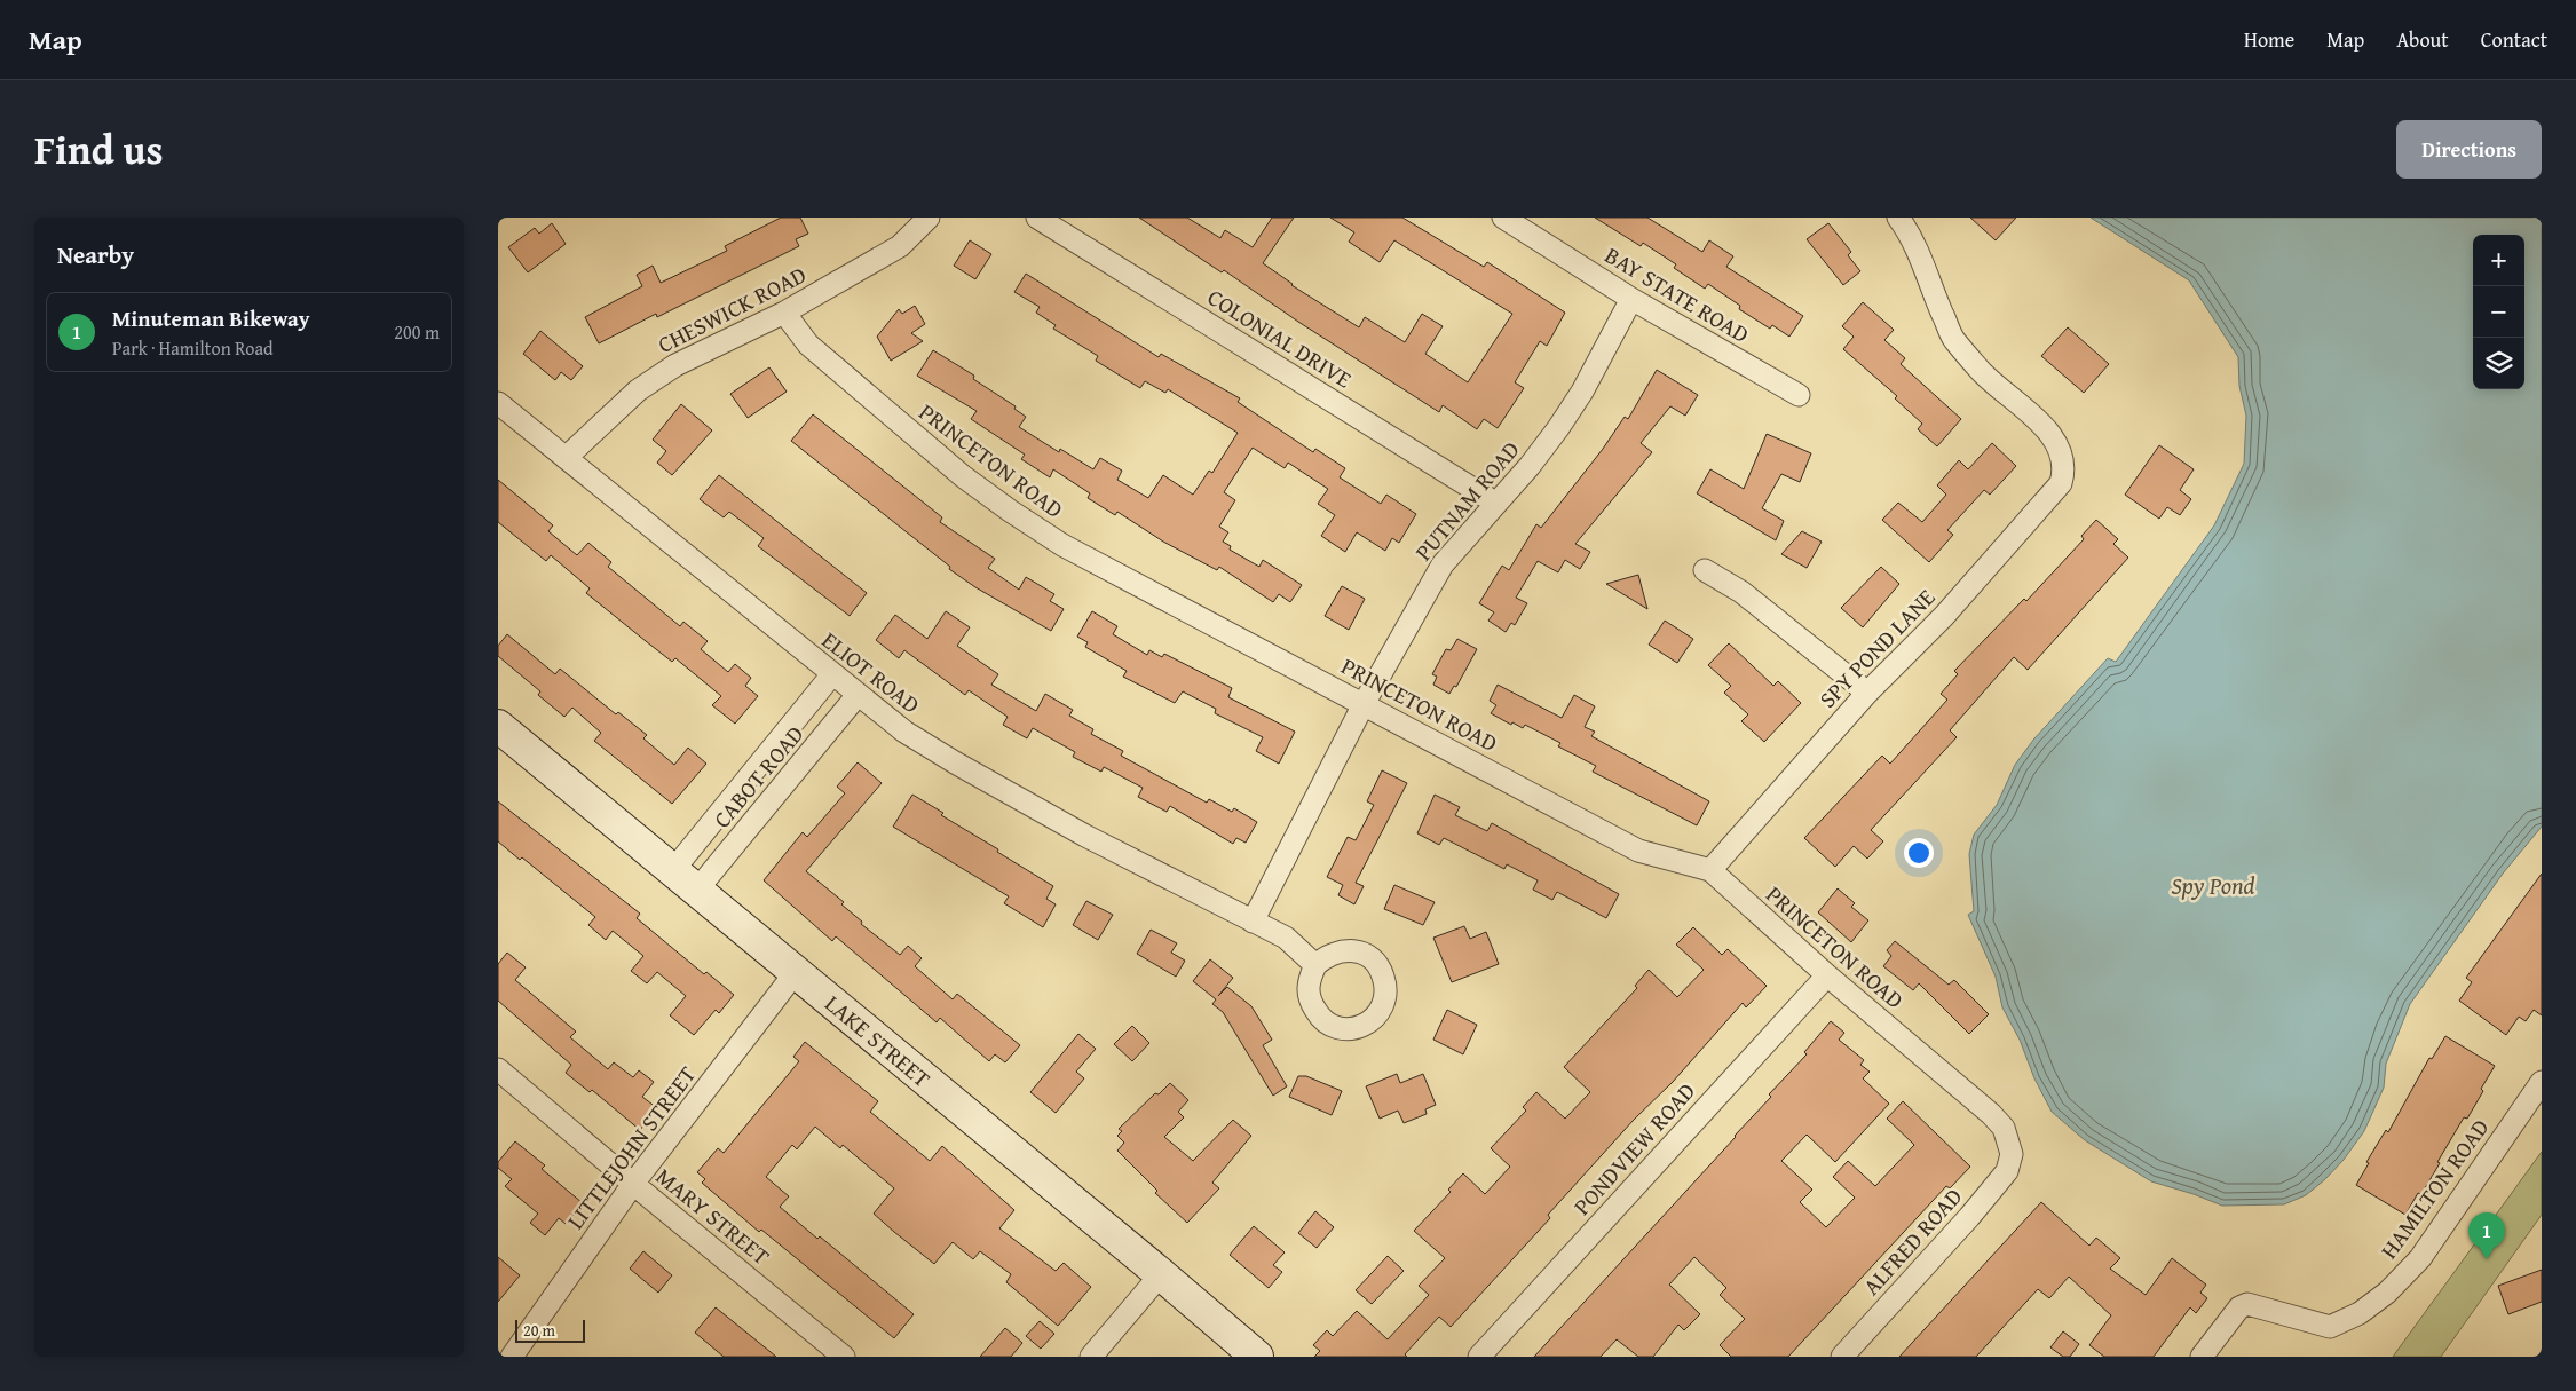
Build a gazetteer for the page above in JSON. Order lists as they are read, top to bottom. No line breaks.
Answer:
{"streets":{"main road":["LAKE STREET"],"street":["BAY STATE ROAD","CHESWICK ROAD","COLONIAL DRIVE","PRINCETON ROAD","PUTNAM ROAD","SPY POND LANE","ELIOT ROAD","CABOT ROAD","LITTLEJOHN STREET","PONDVIEW ROAD","HAMILTON ROAD","MARY STREET","ALFRED ROAD"]},"crossings":[["BAY STATE ROAD","PUTNAM ROAD"],["CHESWICK ROAD","PRINCETON ROAD"],["CHESWICK ROAD","ELIOT ROAD"],["COLONIAL DRIVE","PUTNAM ROAD"],["PRINCETON ROAD","PUTNAM ROAD"],["PRINCETON ROAD","SPY POND LANE"],["PRINCETON ROAD","PONDVIEW ROAD"],["PRINCETON ROAD","ALFRED ROAD"],["PUTNAM ROAD","ELIOT ROAD"],["ELIOT ROAD","CABOT ROAD"],["CABOT ROAD","LAKE STREET"],["LAKE STREET","LITTLEJOHN STREET"],["LITTLEJOHN STREET","MARY STREET"]],"water":["Spy Pond"],"scale_bar":"20 m","page":{"header":"Map","nav":["Home","Map","About","Contact"],"title":"Find us","buttons":"Directions","heading":"Nearby","map_buttons":["+","−"],"list":[{"mark":"1","name":"Minuteman Bikeway","note":"Park · Hamilton Road","value":"200 m"}],"pins":"1","scale":"20 m"}}
